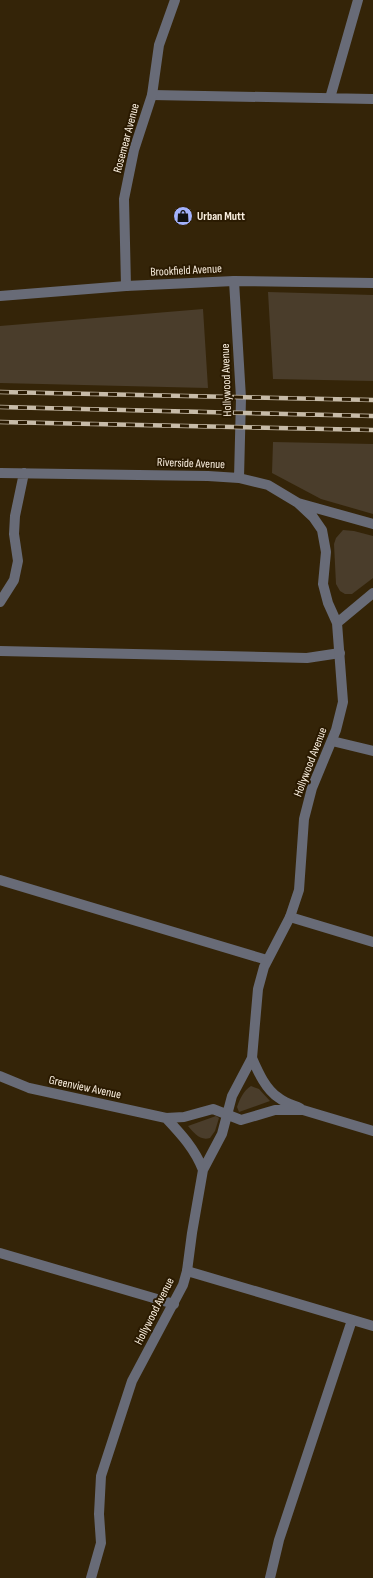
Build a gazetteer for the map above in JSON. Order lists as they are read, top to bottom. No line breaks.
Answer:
{"streets":{"street":["Rosemear Avenue","Brookfield Avenue","Hollywood Avenue","Riverside Avenue","Greenview Avenue"]},"crossings":[["Rosemear Avenue","Brookfield Avenue"],["Brookfield Avenue","Hollywood Avenue"],["Hollywood Avenue","Riverside Avenue"],["Hollywood Avenue","Greenview Avenue"]],"places":{"shop":["Urban Mutt"]}}
